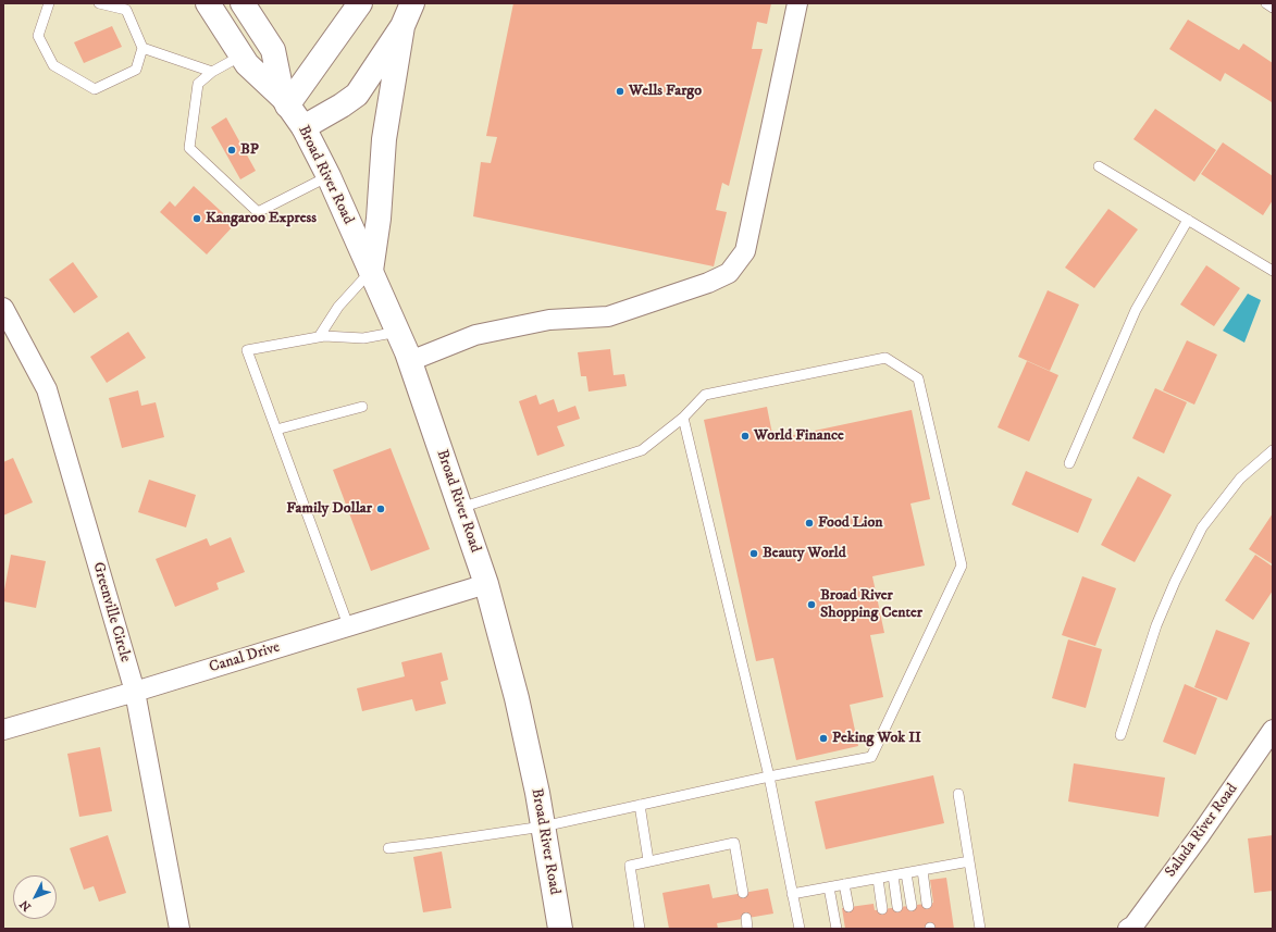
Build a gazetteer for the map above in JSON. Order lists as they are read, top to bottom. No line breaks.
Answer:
{"streets":{"main road":["Broad River Road"],"street":["Greenville Circle","Canal Drive","Saluda River Road"]},"crossings":[["Broad River Road","Canal Drive"],["Greenville Circle","Canal Drive"]],"places":["Wells Fargo","BP","Kangaroo Express","World Finance","Family Dollar","Food Lion","Beauty World","Broad River Shopping Center","Peking Wok II"],"north":"bottom left"}
